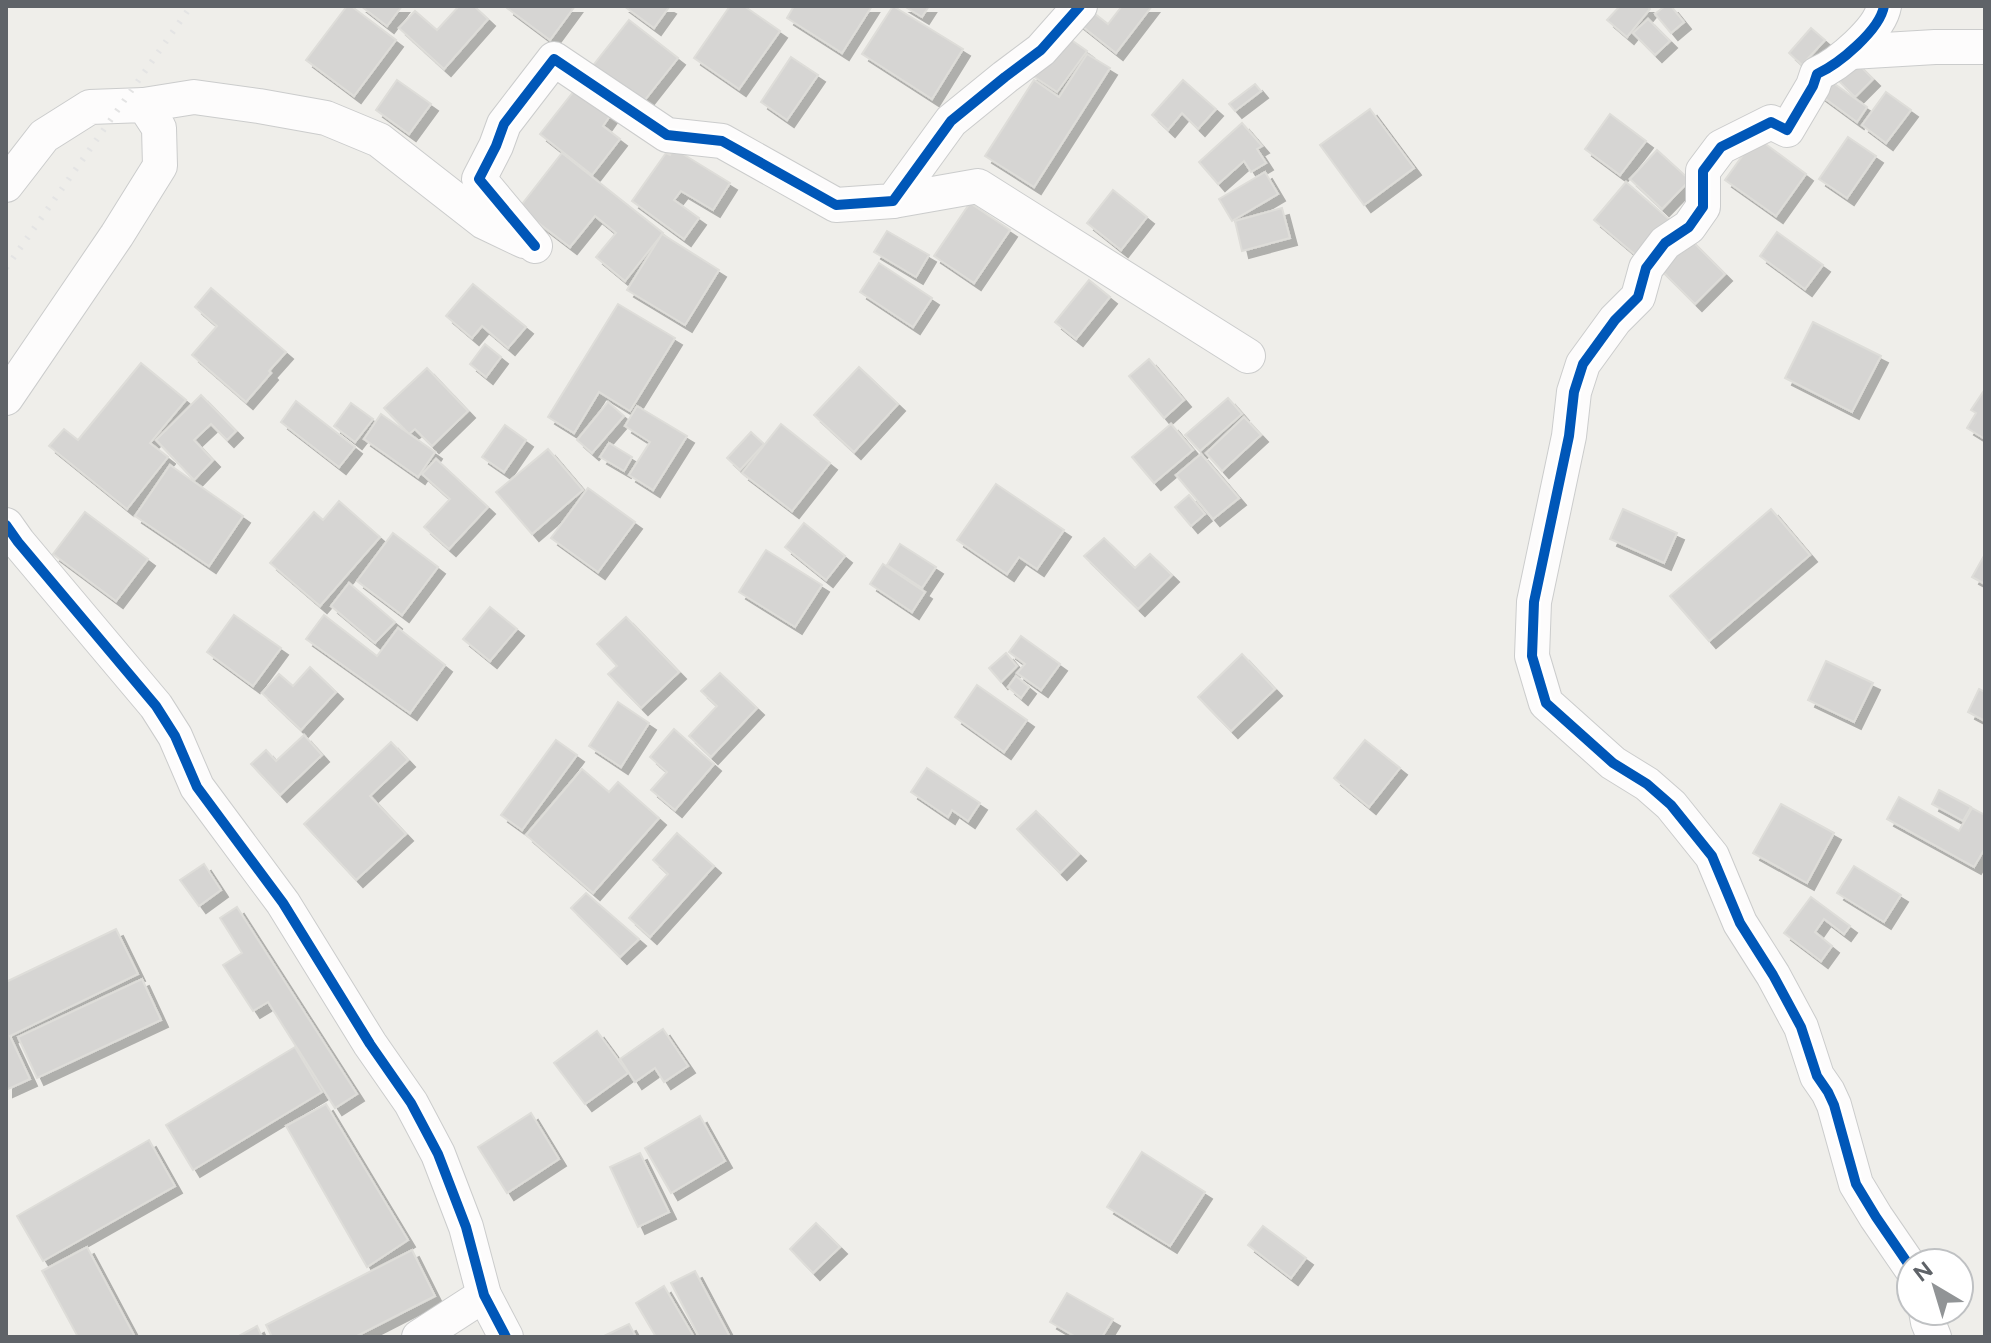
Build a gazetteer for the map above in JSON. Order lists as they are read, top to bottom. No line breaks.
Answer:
{"north":"top left"}
